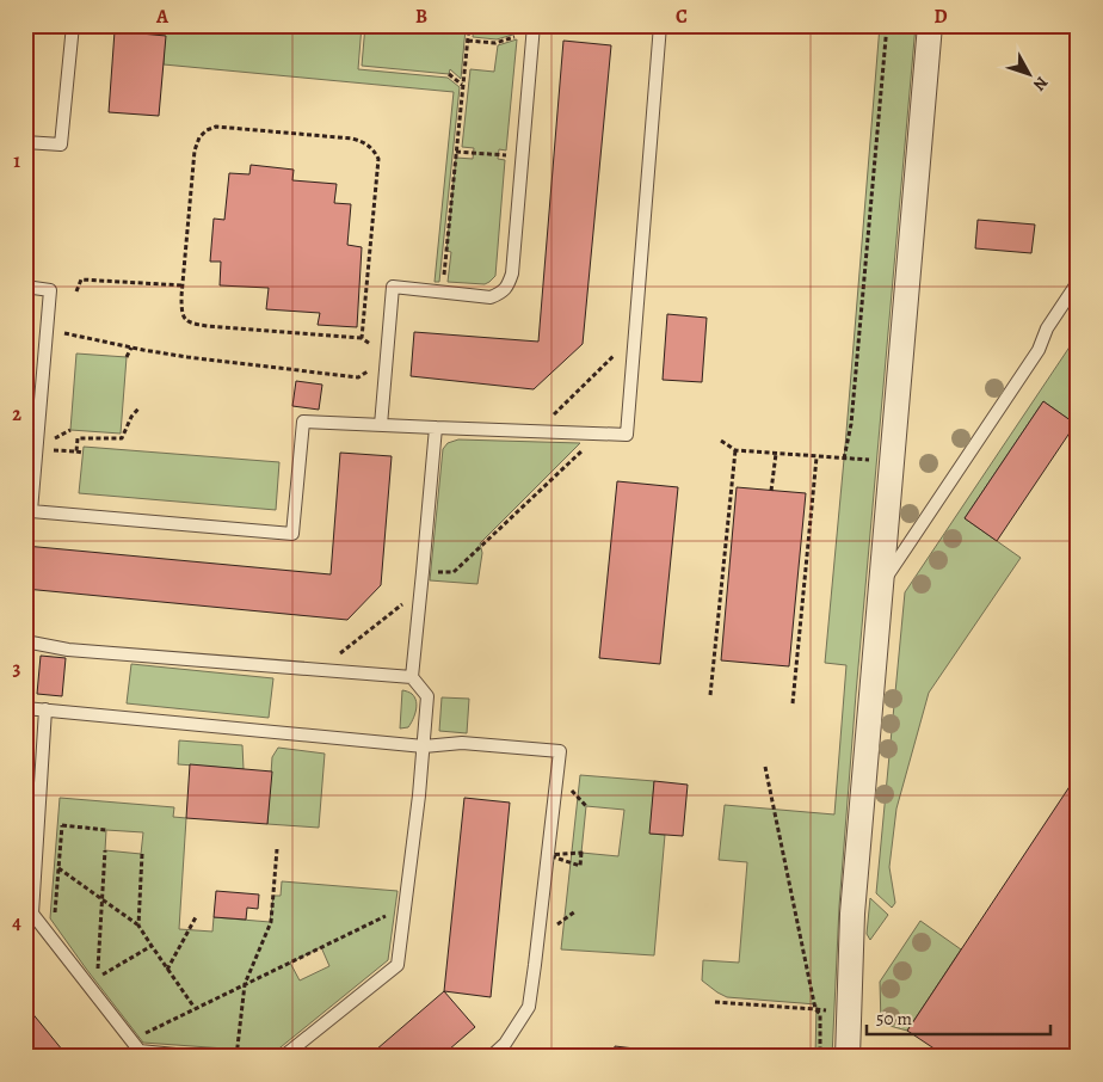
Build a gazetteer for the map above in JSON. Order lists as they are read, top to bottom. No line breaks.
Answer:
{"scale_bar":"50 m","north":"bottom right","grid":{"columns":["A","B","C","D"],"rows":["1","2","3","4"]}}
